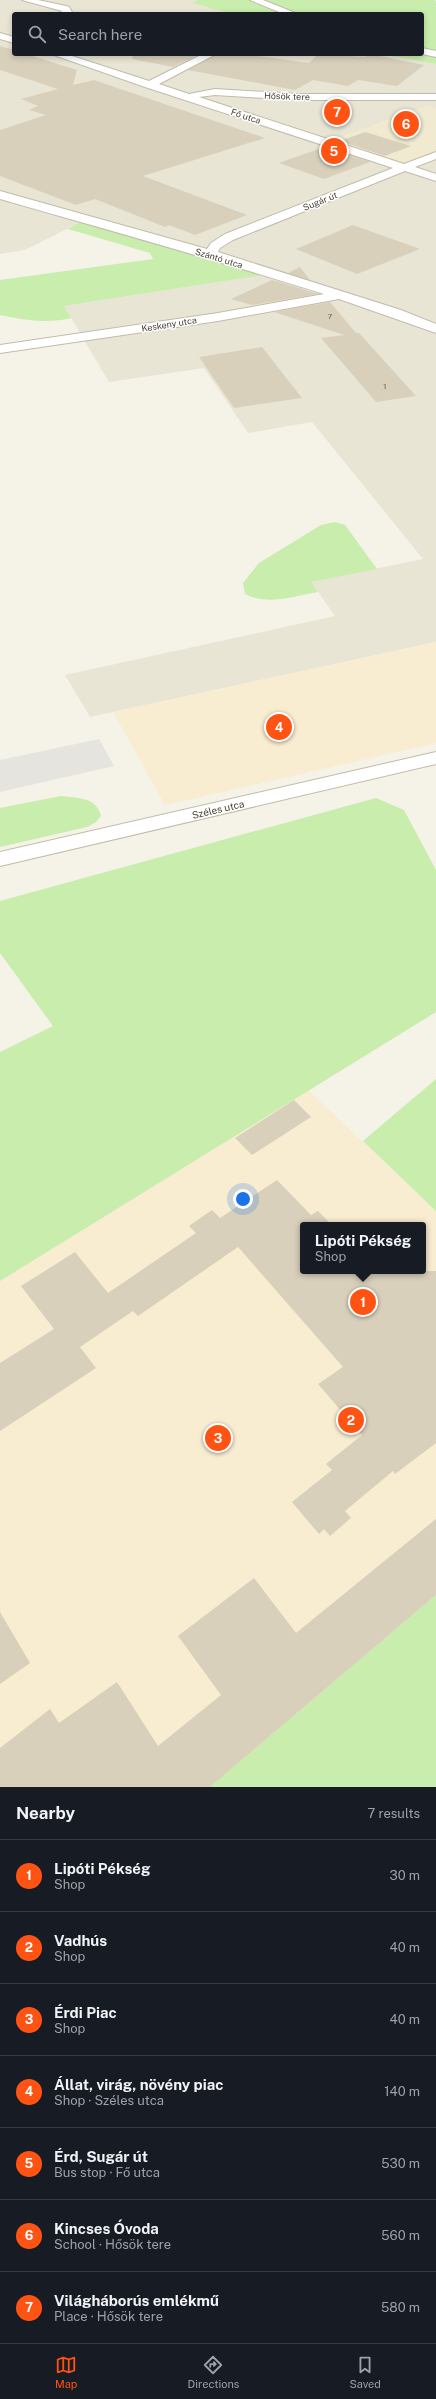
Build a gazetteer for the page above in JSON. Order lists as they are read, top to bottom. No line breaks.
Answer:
{"streets":{"street":["Hősök tere","Fő utca","Sugár út","Szántó utca","Keskeny utca","Széles utca"]},"crossings":[["Hősök tere","Fő utca"],["Fő utca","Sugár út"],["Sugár út","Szántó utca"],["Szántó utca","Keskeny utca"]],"house_numbers":["7","1"],"page":{"search":"Search here","pins":["7","6","5","4","1","2","3"],"popup":["Lipóti Pékség","Shop"],"heading":["Nearby","7 results"],"list":[{"mark":"1","name":"Lipóti Pékség","note":"Shop","value":"30 m"},{"mark":"2","name":"Vadhús","note":"Shop","value":"40 m"},{"mark":"3","name":"Érdi Piac","note":"Shop","value":"40 m"},{"mark":"4","name":"Állat, virág, növény piac","note":"Shop · Széles utca","value":"140 m"},{"mark":"5","name":"Érd, Sugár út","note":"Bus stop · Fő utca","value":"530 m"},{"mark":"6","name":"Kincses Óvoda","note":"School · Hősök tere","value":"560 m"},{"mark":"7","name":"Világháborús emlékmű","note":"Place · Hősök tere","value":"580 m"}],"nav":["Map","Directions","Saved"]}}
